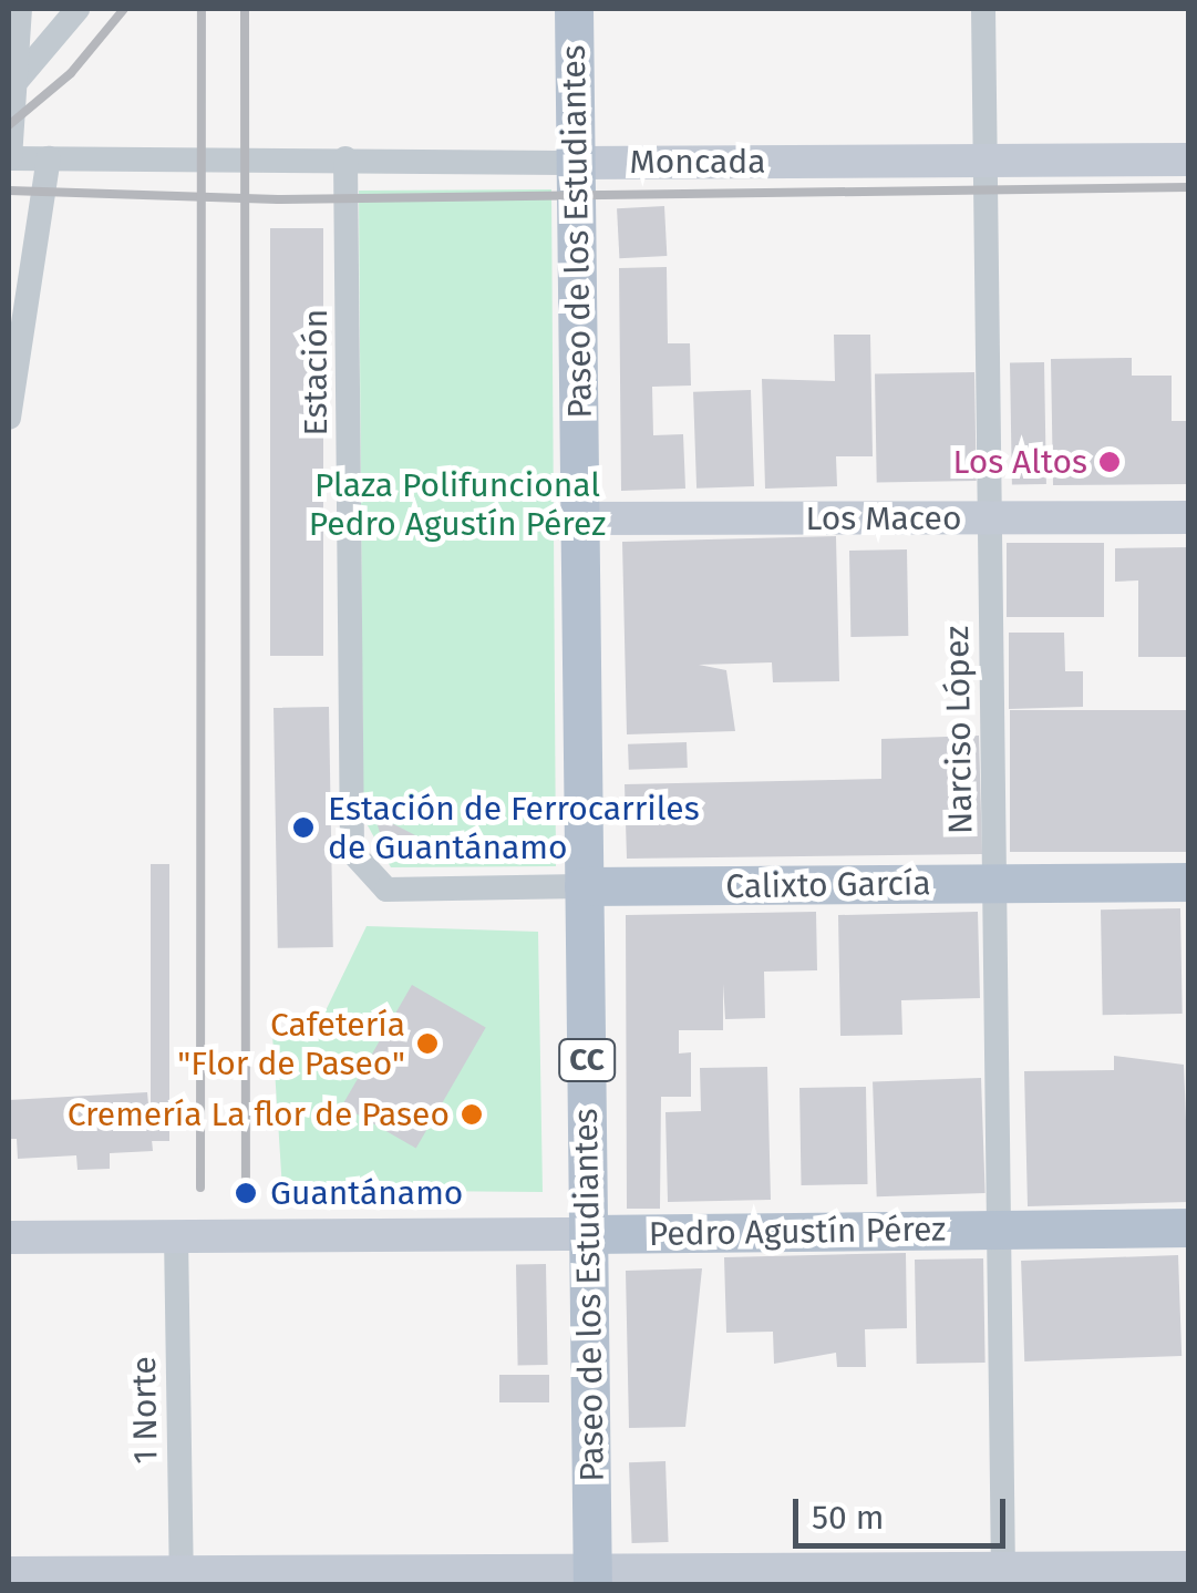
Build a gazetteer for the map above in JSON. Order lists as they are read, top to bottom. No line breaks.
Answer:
{"streets":{"main road":["Paseo de los Estudiantes","Calixto García","CC","Pedro Agustín Pérez"],"street":["Moncada","Estación","Los Maceo","Narciso López","1 Norte"]},"crossings":[["Moncada","Paseo de los Estudiantes"],["Moncada","Estación"],["Moncada","Narciso López"],["Paseo de los Estudiantes","Los Maceo"],["Paseo de los Estudiantes","Calixto García"],["Paseo de los Estudiantes","Pedro Agustín Pérez"],["Estación","Calixto García"],["Los Maceo","Narciso López"],["Narciso López","Calixto García"],["Narciso López","Pedro Agustín Pérez"],["Pedro Agustín Pérez","1 Norte"]],"parks":["Plaza Polifuncional Pedro Agustín Pérez"],"places":["Los Altos","Estación de Ferrocarriles de Guantánamo","Cafetería \"Flor de Paseo\"","Cremería La flor de Paseo","Guantánamo"],"scale_bar":"50 m"}
